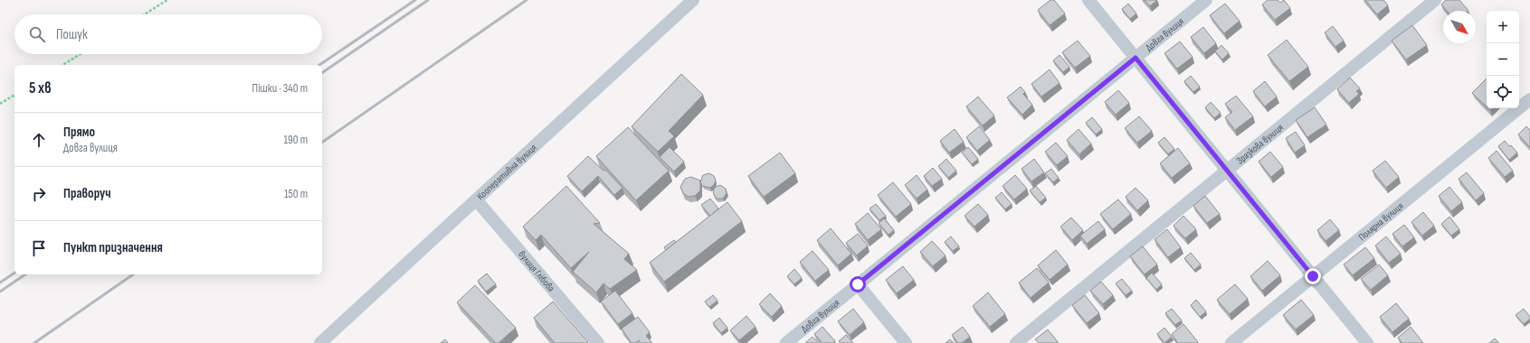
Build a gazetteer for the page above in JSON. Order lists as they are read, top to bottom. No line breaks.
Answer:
{"streets":{"street":["Довга вулиця","Зразкова вулиця","Кооперативна вулиця","Полярна вулиця","вулиця Глібова"]},"crossings":[["Кооперативна вулиця","вулиця Глібова"]],"north":"bottom right","page":{"map_buttons":["+","−"],"search":"Пошук","heading":["5 хв","Пішки · 340 m"],"list":[["Прямо","Довга вулиця","190 m"],["Праворуч","150 m"],"Пункт призначення"]}}
